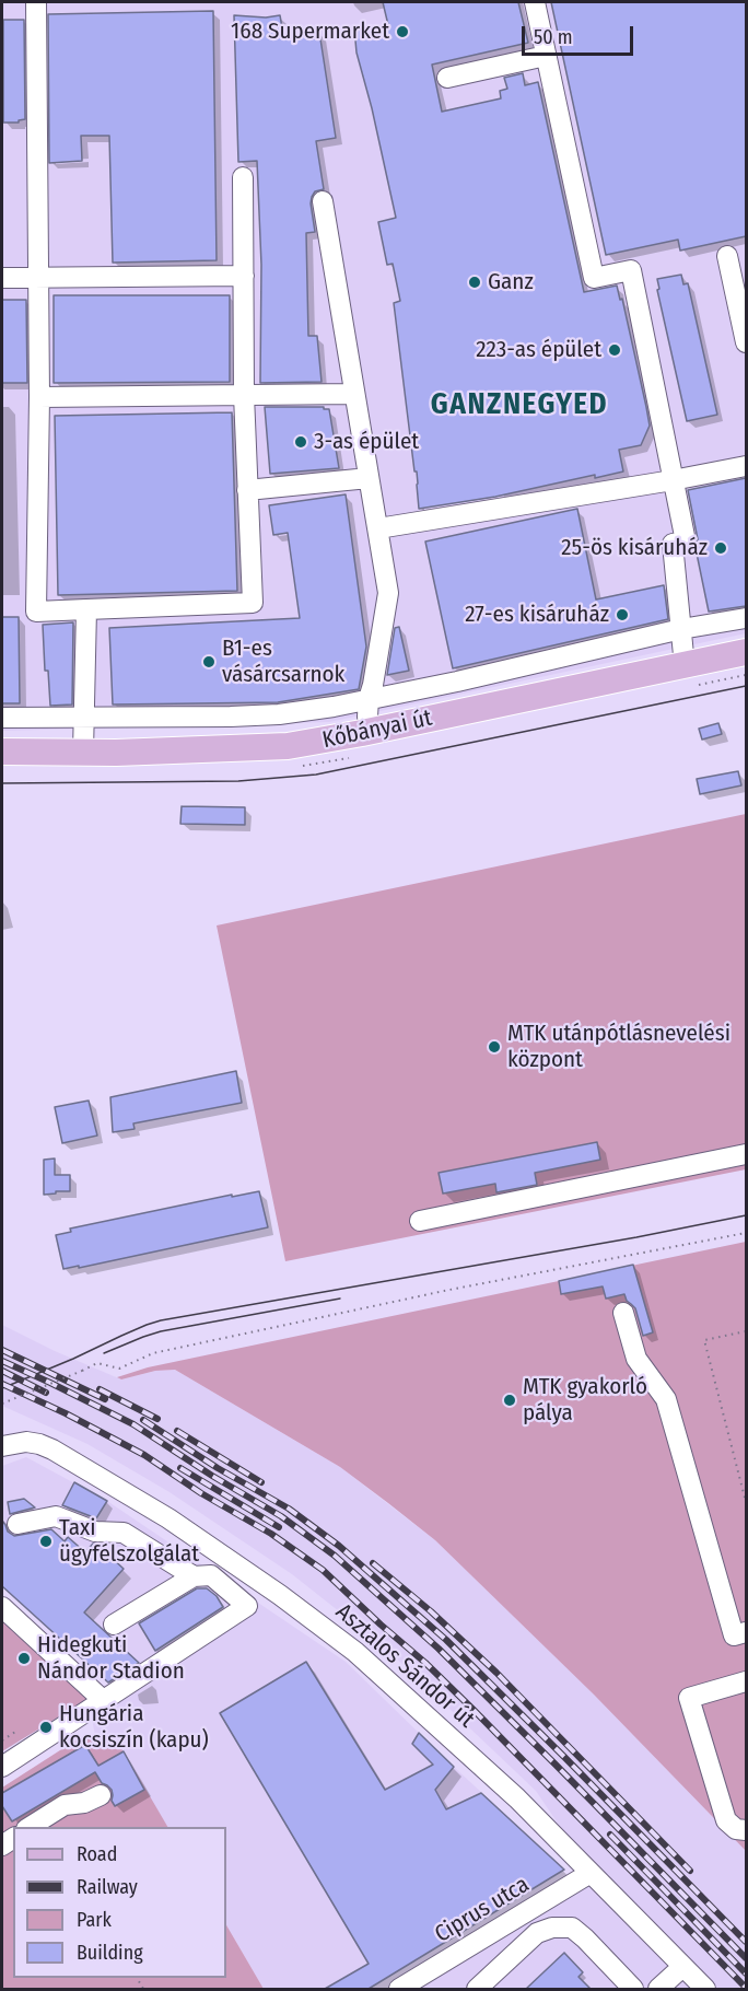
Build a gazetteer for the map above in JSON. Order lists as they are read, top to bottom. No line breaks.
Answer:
{"streets":{"main road":["Kőbányai út"],"street":["Asztalos Sándor út","Ciprus utca"]},"crossings":[["Asztalos Sándor út","Ciprus utca"]],"districts":["GANZNEGYED"],"places":["168 Supermarket","Ganz","223-as épület","3-as épület","25-ös kisáruház","27-es kisáruház","B1-es vásárcsarnok","MTK utánpótlásnevelési központ","MTK gyakorló pálya","Taxi ügyfélszolgálat","Hidegkuti Nándor Stadion","Hungária kocsiszín (kapu)"],"legend":["Road","Railway","Park","Building"],"scale_bar":"50 m"}
